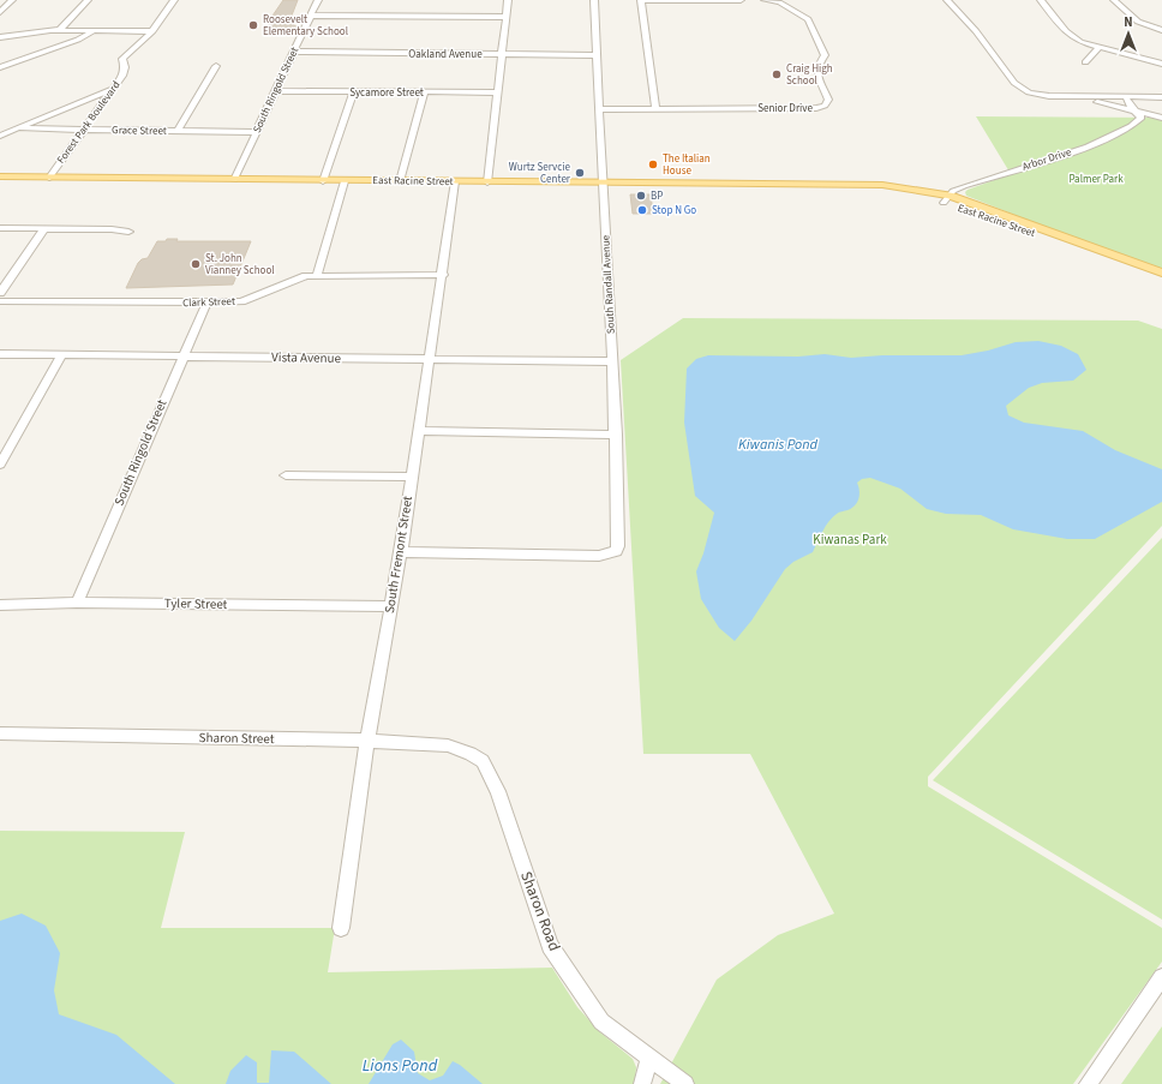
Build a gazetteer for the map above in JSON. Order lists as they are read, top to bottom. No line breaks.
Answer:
{"streets":{"main road":["East Racine Street"],"street":["Oakland Avenue","South Ringold Street","Sycamore Street","Senior Drive","Forest Park Boulevard","Grace Street","Arbor Drive","South Randall Avenue","Clark Street","Vista Avenue","South Fremont Street","Tyler Street","Sharon Street","Sharon Road"]},"crossings":[["Oakland Avenue","South Ringold Street"],["Oakland Avenue","South Randall Avenue"],["South Ringold Street","Sycamore Street"],["South Ringold Street","Grace Street"],["South Ringold Street","East Racine Street"],["South Ringold Street","Clark Street"],["South Ringold Street","Vista Avenue"],["South Ringold Street","Tyler Street"],["Senior Drive","South Randall Avenue"],["Forest Park Boulevard","Grace Street"],["Forest Park Boulevard","East Racine Street"],["Arbor Drive","East Racine Street"],["East Racine Street","South Randall Avenue"],["East Racine Street","South Fremont Street"],["South Randall Avenue","Vista Avenue"],["South Randall Avenue","South Fremont Street"],["Clark Street","South Fremont Street"],["Vista Avenue","South Fremont Street"],["South Fremont Street","Tyler Street"],["South Fremont Street","Sharon Street"],["Sharon Street","Sharon Road"]],"water":["Kiwanis Pond","Lions Pond"],"parks":["Palmer Park","Kiwanas Park"],"places":["Roosevelt Elementary School","Craig High School","The Italian House","Wurtz Servcie Center","BP","Stop N Go","St. John Vianney School"],"north":"top"}
